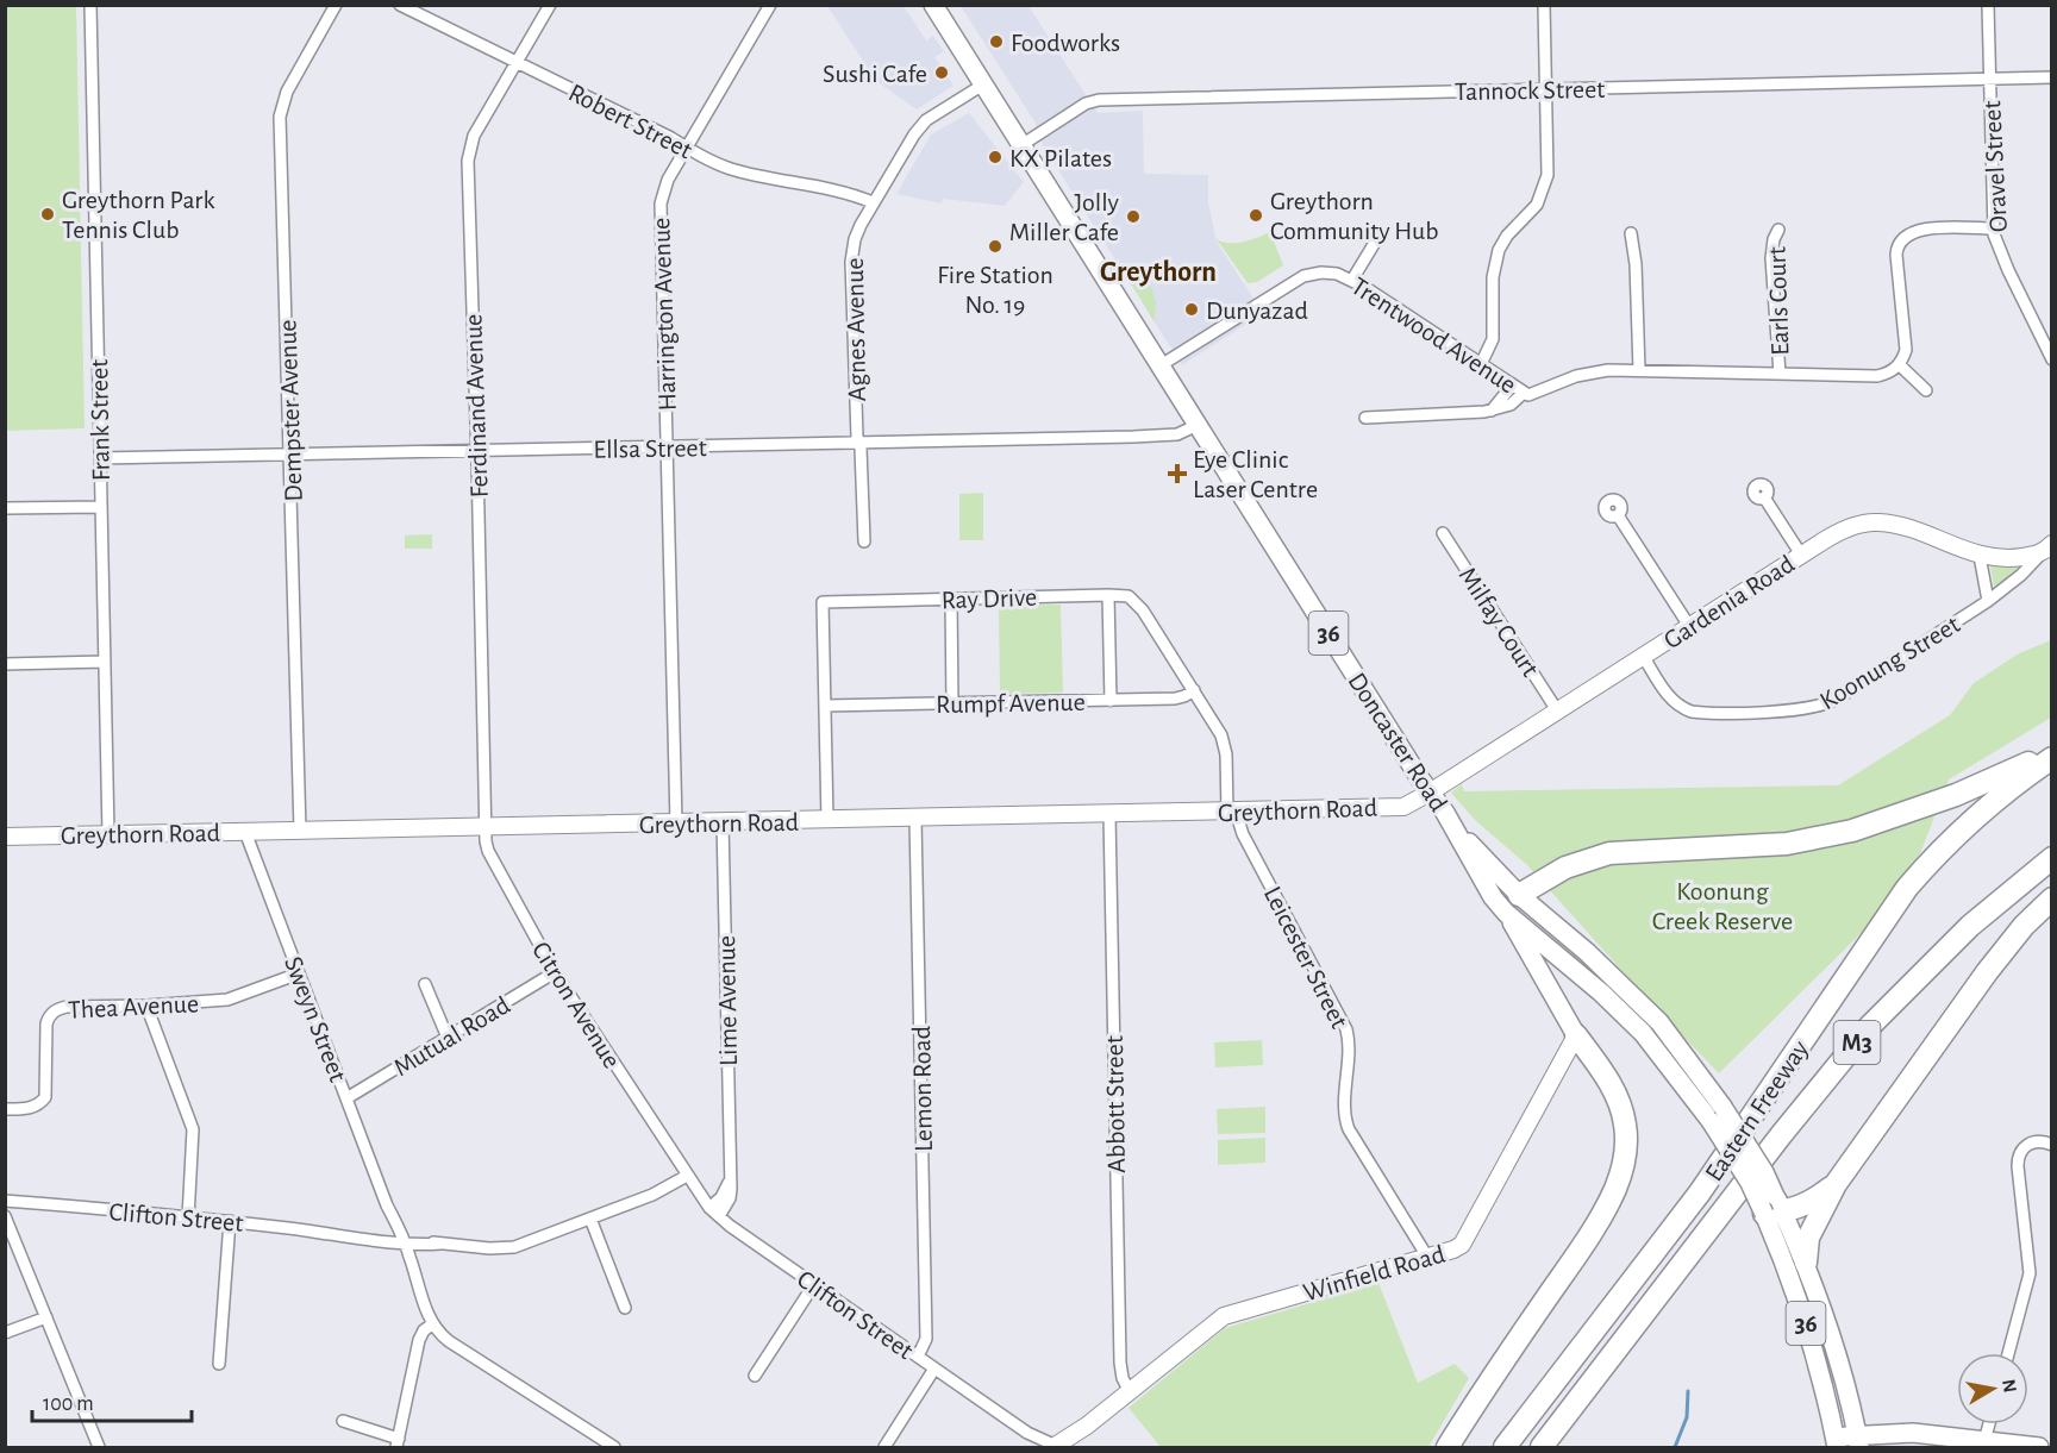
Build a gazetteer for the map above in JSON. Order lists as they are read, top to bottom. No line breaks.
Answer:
{"streets":{"highway":["36","M3","Eastern Freeway"],"main road":["Gardenia Road","Doncaster Road","Greythorn Road","Winfield Road"],"street":["Tannock Street","Robert Street","Oravel Street","Earls Court","Harrington Avenue","Agnes Avenue","Trentwood Avenue","Ferdinand Avenue","Dempster Avenue","Frank Street","Ellsa Street","Ray Drive","Milfay Court","Koonung Street","Rumpf Avenue","Leicester Street","Lime Avenue","Citron Avenue","Thea Avenue","Sweyn Street","Mutual Road","Lemon Road","Abbott Street","Clifton Street"]},"crossings":[["Tannock Street","Oravel Street"],["Tannock Street","Doncaster Road"],["Robert Street","Harrington Avenue"],["Robert Street","Agnes Avenue"],["Robert Street","Ferdinand Avenue"],["Earls Court","Trentwood Avenue"],["Harrington Avenue","Ellsa Street"],["Harrington Avenue","Greythorn Road"],["Agnes Avenue","Ellsa Street"],["Agnes Avenue","Doncaster Road"],["Trentwood Avenue","Doncaster Road"],["Ferdinand Avenue","Ellsa Street"],["Ferdinand Avenue","Greythorn Road"],["Ferdinand Avenue","Citron Avenue"],["Dempster Avenue","Ellsa Street"],["Dempster Avenue","Greythorn Road"],["Frank Street","Ellsa Street"],["Frank Street","Greythorn Road"],["Ellsa Street","Doncaster Road"],["Ray Drive","Rumpf Avenue"],["Ray Drive","Greythorn Road"],["Ray Drive","Leicester Street"],["Gardenia Road","Milfay Court"],["Gardenia Road","Koonung Street"],["Gardenia Road","Doncaster Road"],["Gardenia Road","Greythorn Road"],["36","Doncaster Road"],["36","Winfield Road"],["Doncaster Road","Greythorn Road"],["Doncaster Road","Winfield Road"],["Greythorn Road","Leicester Street"],["Greythorn Road","Lime Avenue"],["Greythorn Road","Citron Avenue"],["Greythorn Road","Sweyn Street"],["Greythorn Road","Lemon Road"],["Greythorn Road","Abbott Street"],["Leicester Street","Winfield Road"],["Lime Avenue","Clifton Street"],["Citron Avenue","Mutual Road"],["Citron Avenue","Clifton Street"],["Thea Avenue","Sweyn Street"],["Sweyn Street","Mutual Road"],["Sweyn Street","Clifton Street"],["Lemon Road","Clifton Street"],["Abbott Street","Winfield Road"],["Clifton Street","Winfield Road"]],"districts":["Greythorn"],"parks":["Koonung Creek Reserve"],"places":{"other":["Foodworks","Sushi Cafe","KX Pilates","Greythorn Park Tennis Club","Greythorn Community Hub","Jolly Miller Cafe","Fire Station No. 19","Dunyazad"],"health":["Eye Clinic Laser Centre"]},"scale_bar":"100 m","north":"right"}
